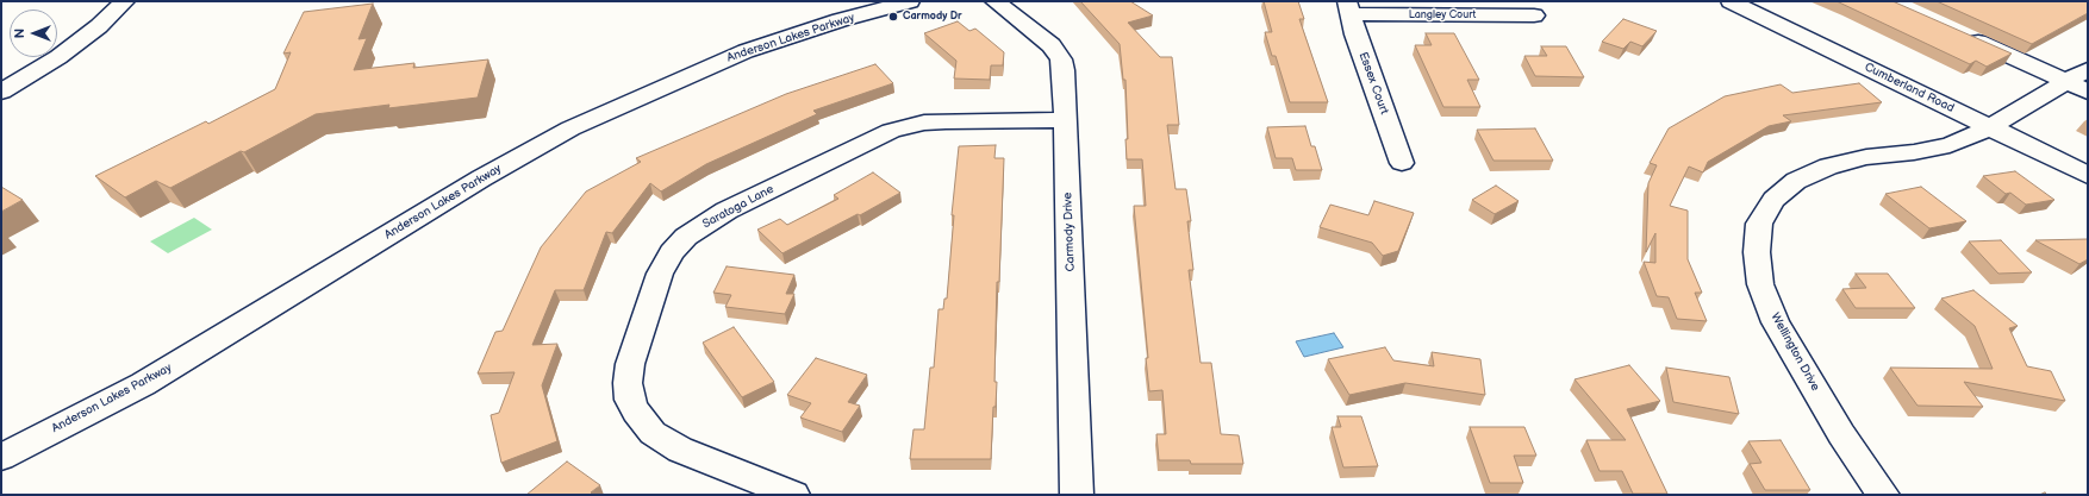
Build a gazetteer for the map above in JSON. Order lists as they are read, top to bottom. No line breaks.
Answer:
{"streets":{"street":["Langley Court","Anderson Lakes Parkway","Essex Court","Cumberland Road","Saratoga Lane","Carmody Drive","Wellington Drive"]},"crossings":[["Langley Court","Essex Court"],["Cumberland Road","Wellington Drive"],["Saratoga Lane","Carmody Drive"]],"places":["Carmody Dr"],"north":"left"}
